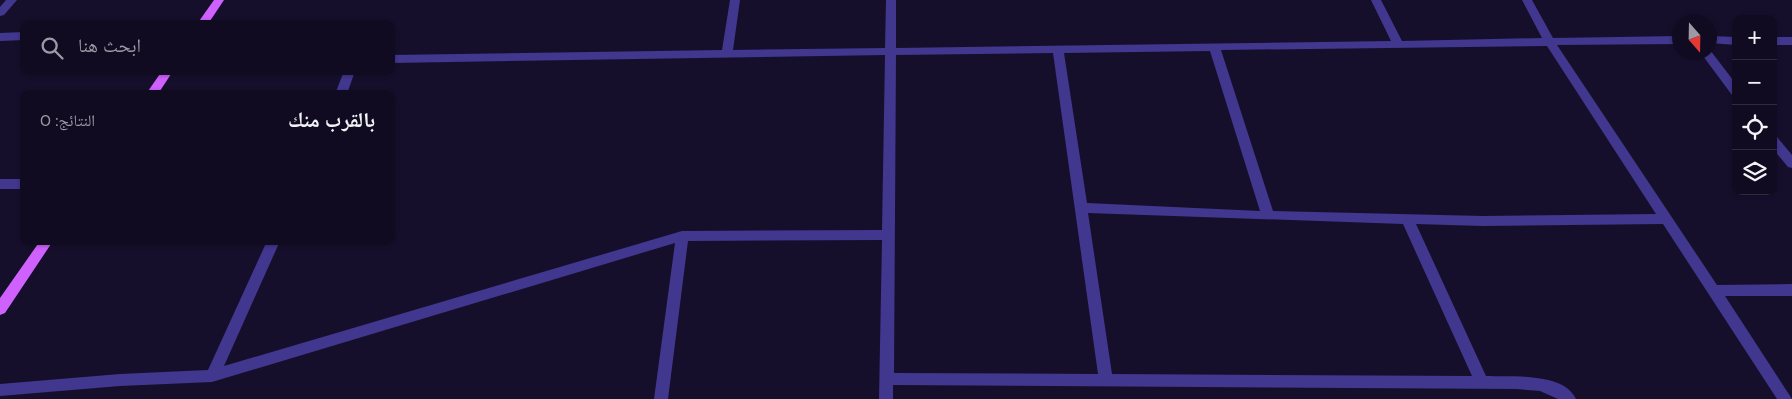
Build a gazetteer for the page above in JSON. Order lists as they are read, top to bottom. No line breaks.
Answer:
{"north":"bottom","page":{"map_buttons":["+","−"],"search":"ابحث هنا","heading":["بالقرب منك","النتائج: 0"]}}
